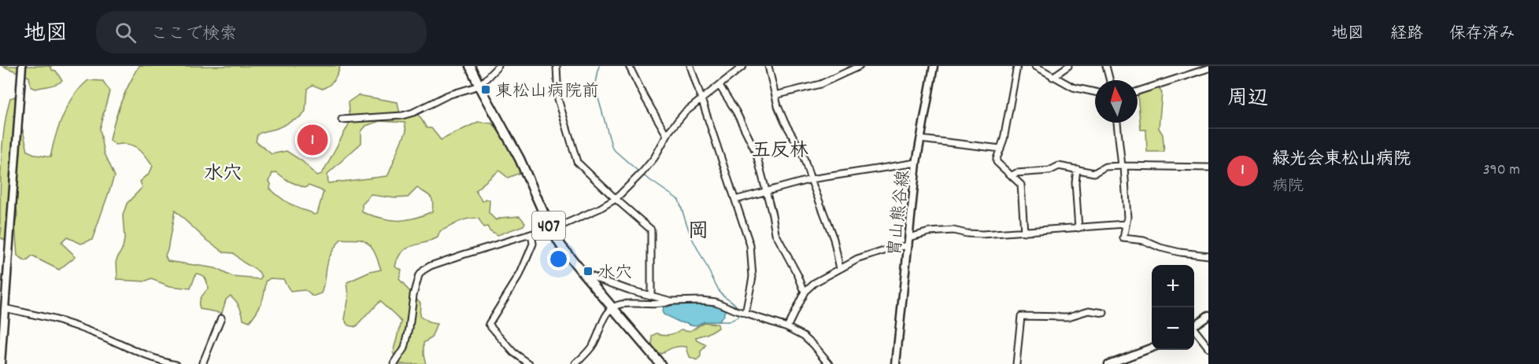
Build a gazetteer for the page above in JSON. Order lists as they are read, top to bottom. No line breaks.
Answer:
{"streets":{"highway":["407"],"main road":["胄山熊谷線"]},"districts":["五反林","水穴","岡"],"places":{"transit":["東松山病院前","水穴"]},"north":"top","page":{"header":"地図","search":"ここで検索","nav":["地図","経路","保存済み"],"heading":"周辺","pins":"1","list":[{"mark":"1","name":"緑光会東松山病院","note":"病院","value":"390 m"}],"map_buttons":["+","−"]}}
